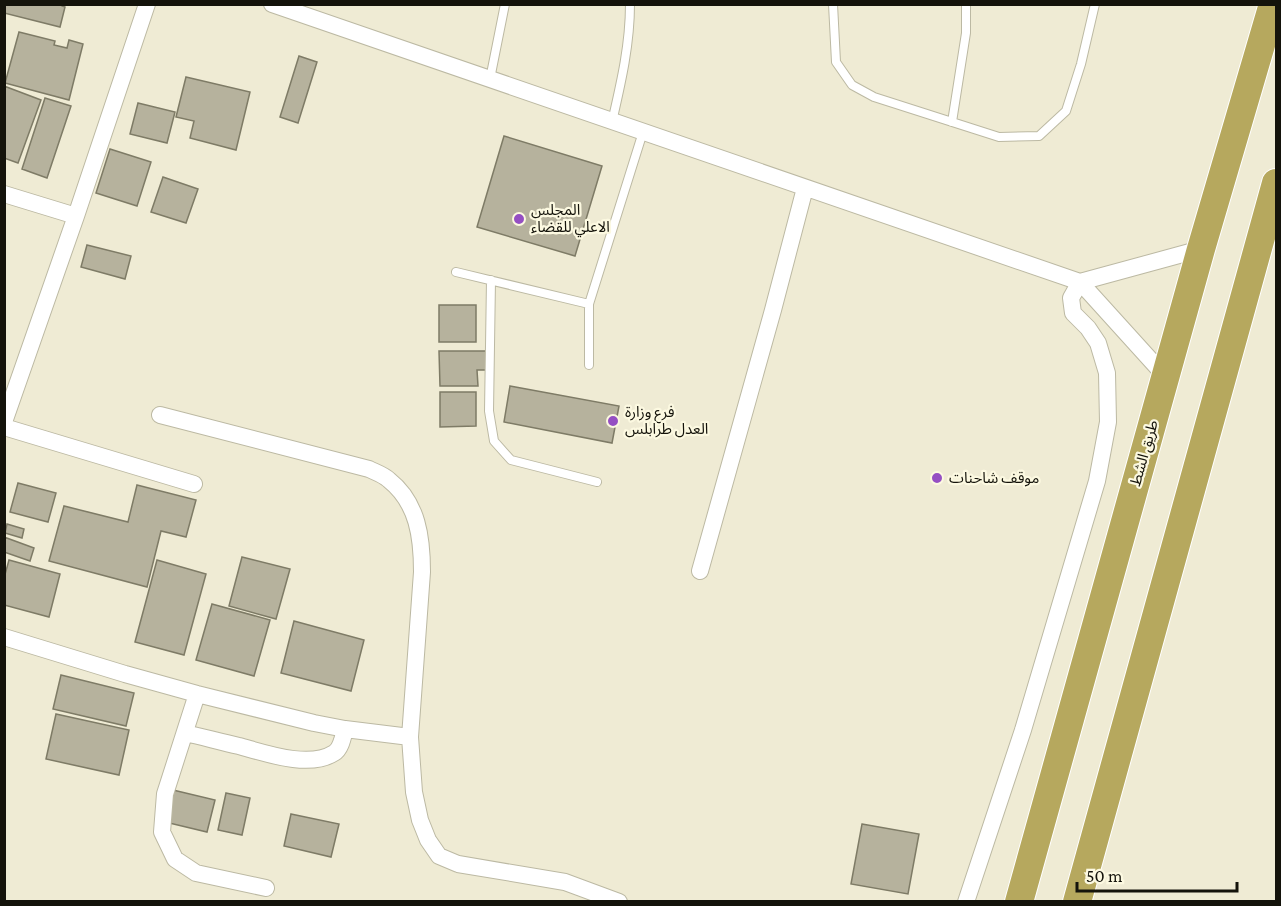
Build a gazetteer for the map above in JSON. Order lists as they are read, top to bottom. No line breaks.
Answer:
{"streets":{"highway":["طريق الشط"]},"places":["المجلس الاعلي للقضاء","فرع وزارة العدل طرابلس","موقف شاحنات"],"scale_bar":"50 m"}
